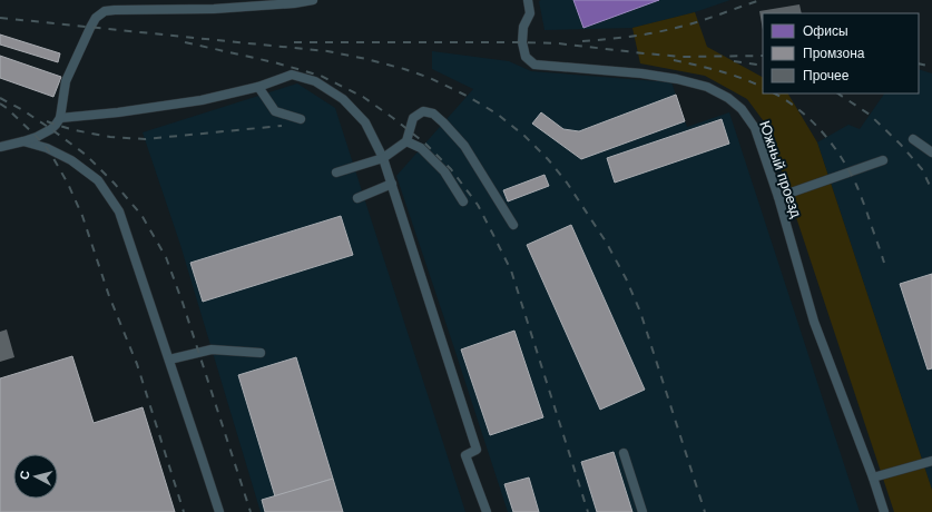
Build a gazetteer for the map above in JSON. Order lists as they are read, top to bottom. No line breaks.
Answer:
{"streets":{"street":["Южный проезд"]},"legend":["Офисы","Промзона","Прочее"],"north":"left"}
